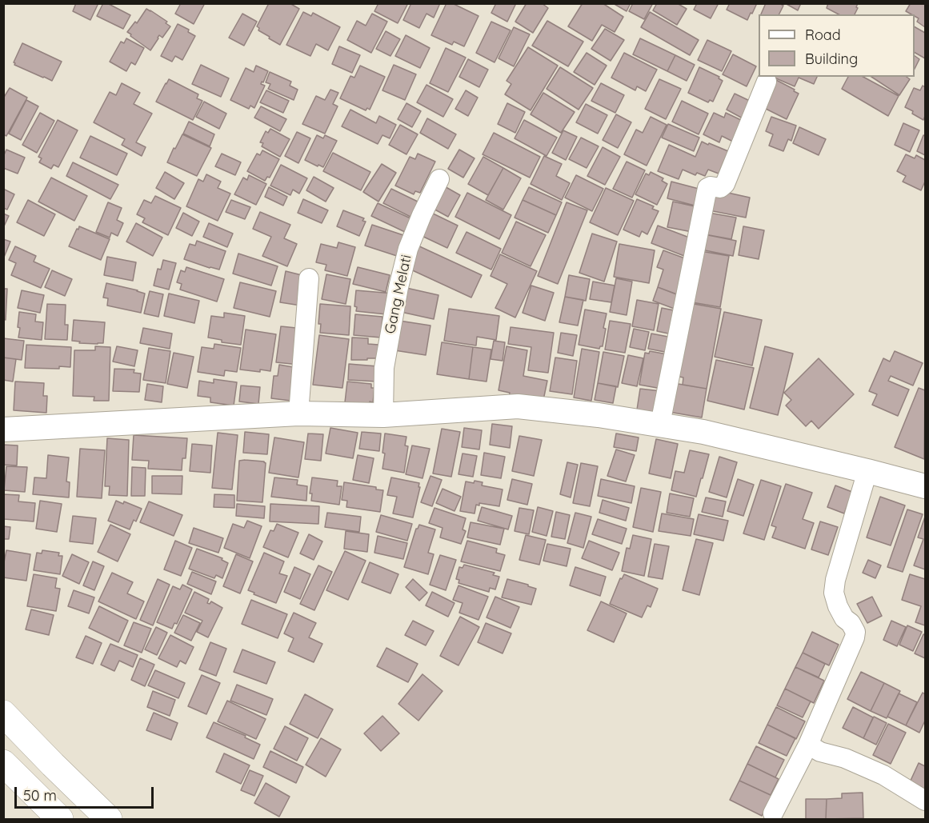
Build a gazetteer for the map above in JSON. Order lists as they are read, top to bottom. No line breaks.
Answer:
{"streets":{"street":["Gang Melati"]},"legend":["Road","Building"],"scale_bar":"50 m"}
